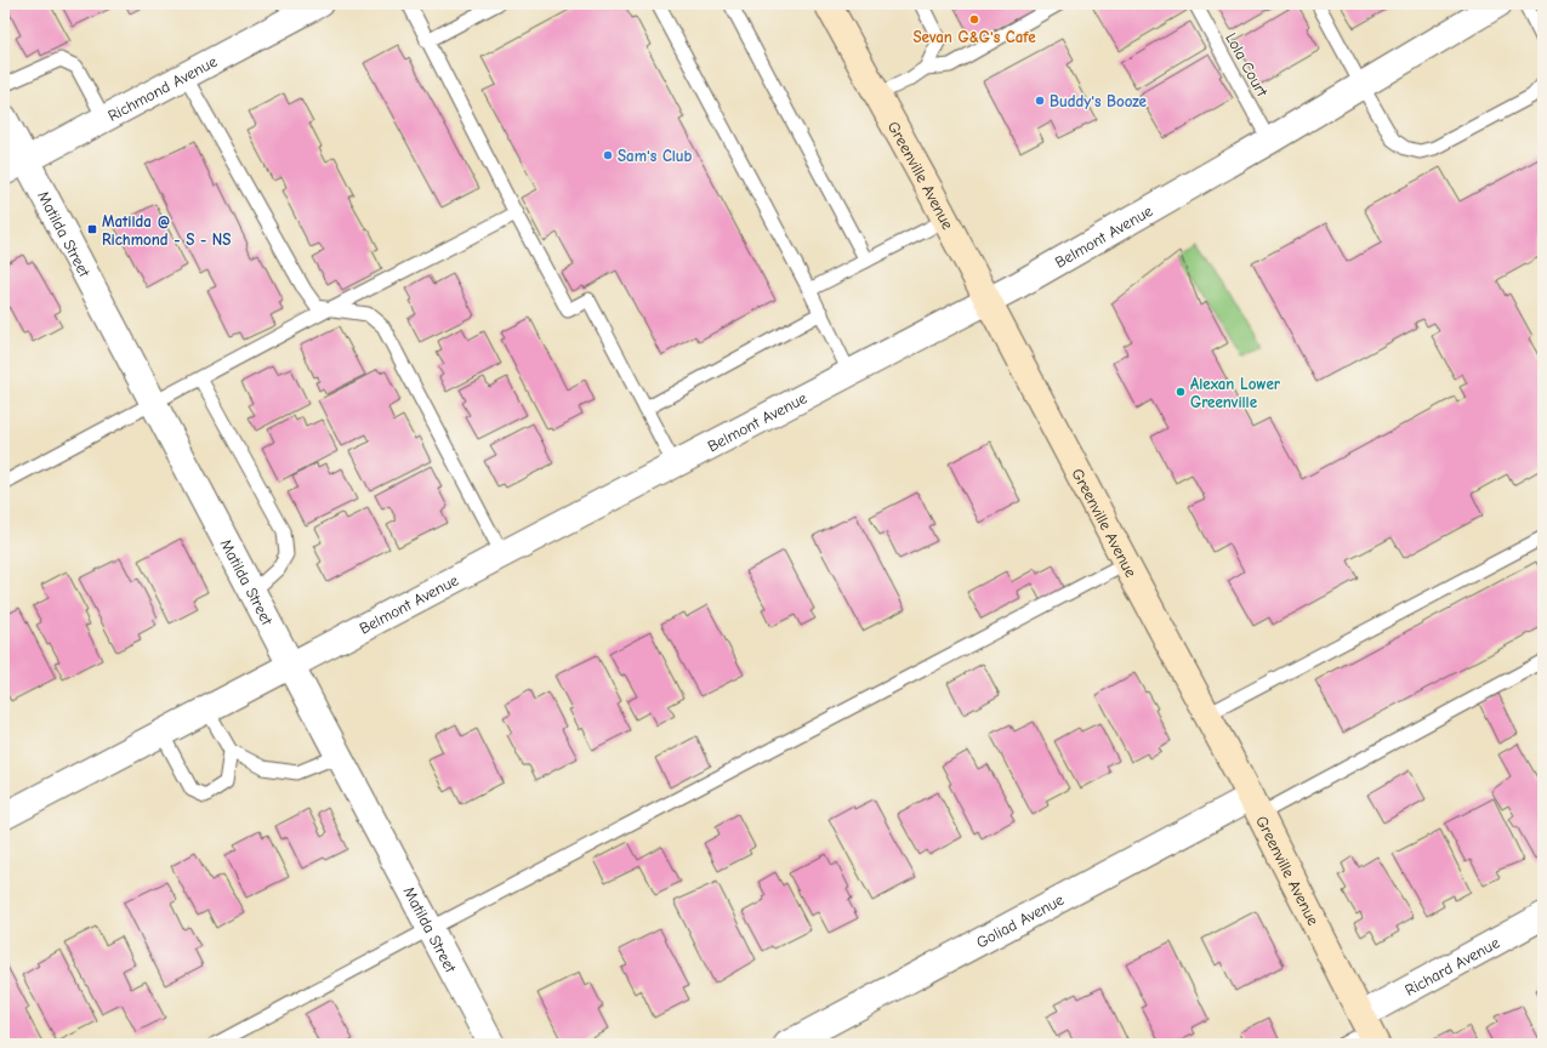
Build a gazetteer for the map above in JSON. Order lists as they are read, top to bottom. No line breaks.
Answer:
{"streets":{"main road":["Greenville Avenue"],"street":["Richmond Avenue","Matilda Street","Belmont Avenue","Goliad Avenue","Richard Avenue"],"lane":["Lola Court"]},"crossings":[["Lola Court","Belmont Avenue"],["Richmond Avenue","Matilda Street"],["Greenville Avenue","Belmont Avenue"],["Greenville Avenue","Goliad Avenue"],["Greenville Avenue","Richard Avenue"],["Matilda Street","Belmont Avenue"]],"places":{"other":["Sevan G&G's Cafe","Buddy's Booze","Sam's Club","Alexan Lower Greenville"],"transit":["Matilda @ Richmond - S - NS"]}}
